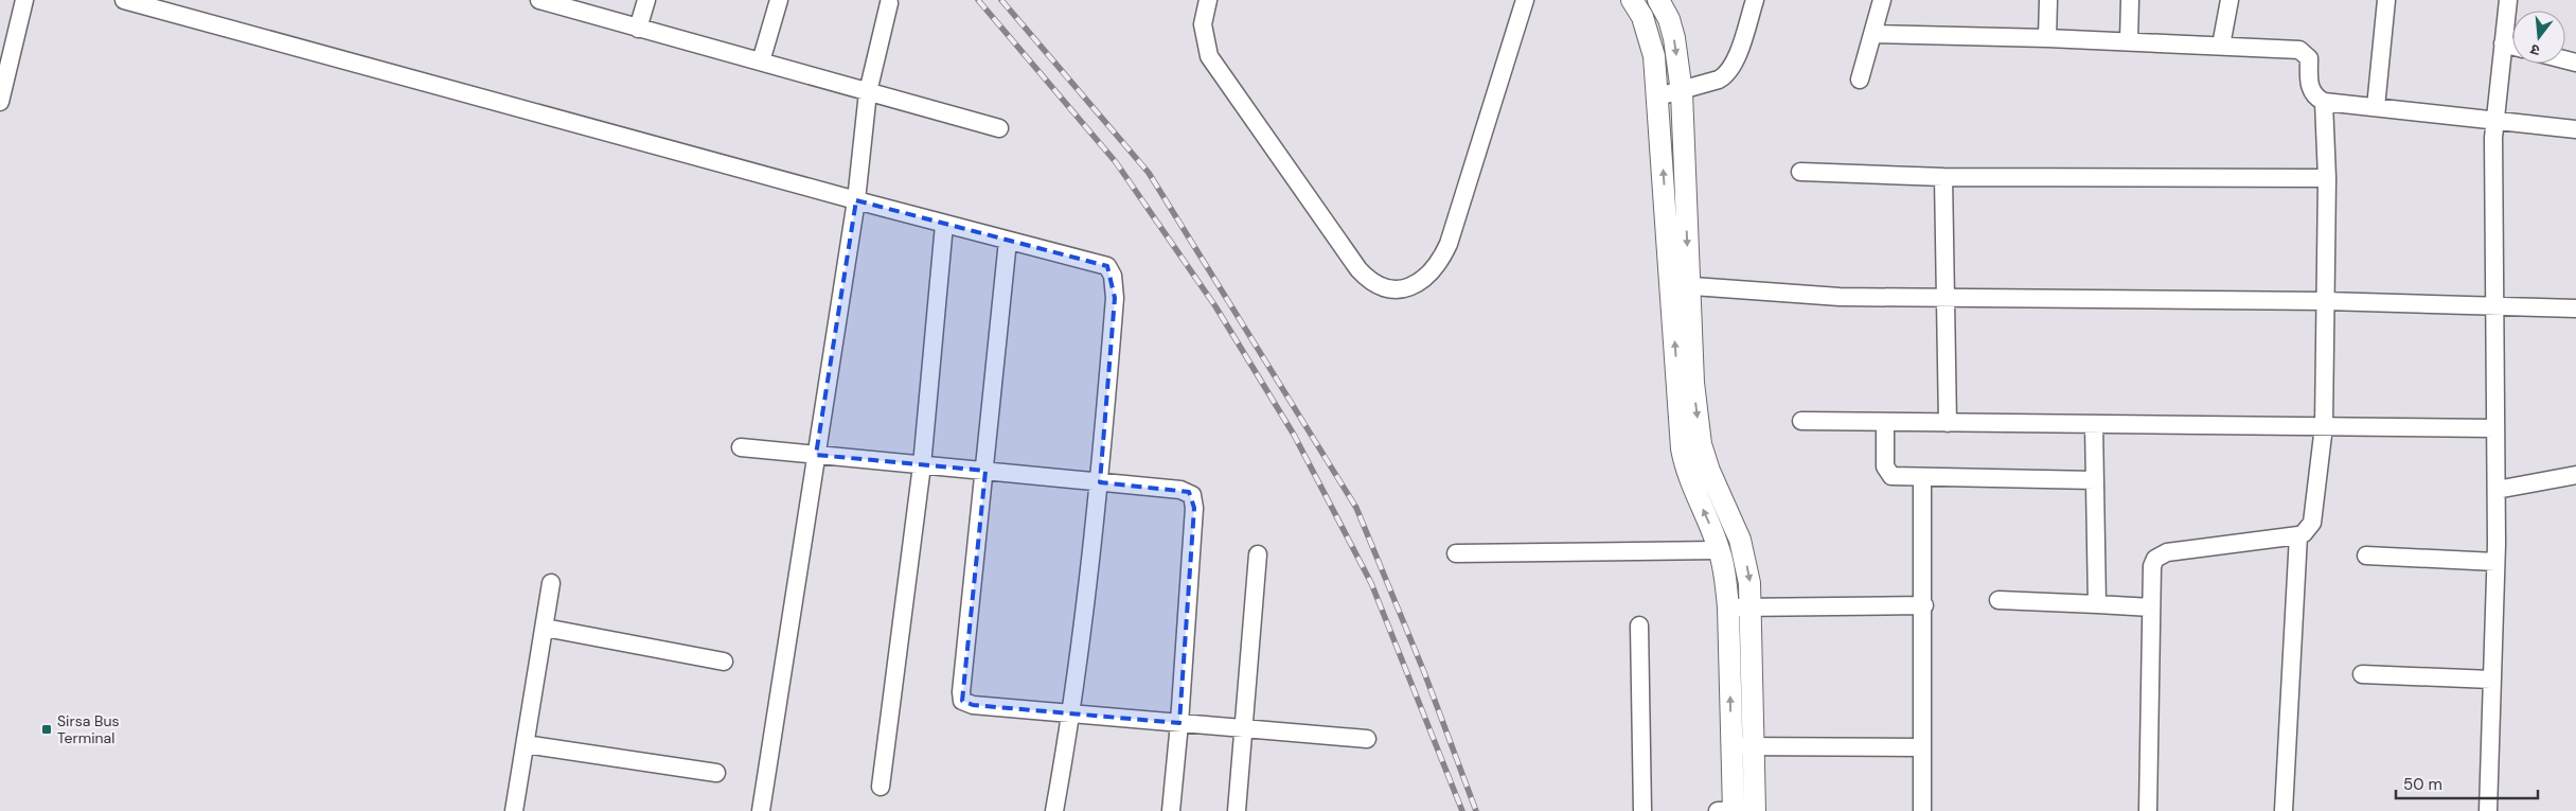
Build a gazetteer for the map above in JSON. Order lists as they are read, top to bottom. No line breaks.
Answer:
{"places":{"transit":["Sirsa Bus Terminal"]},"scale_bar":"50 m","north":"bottom"}
